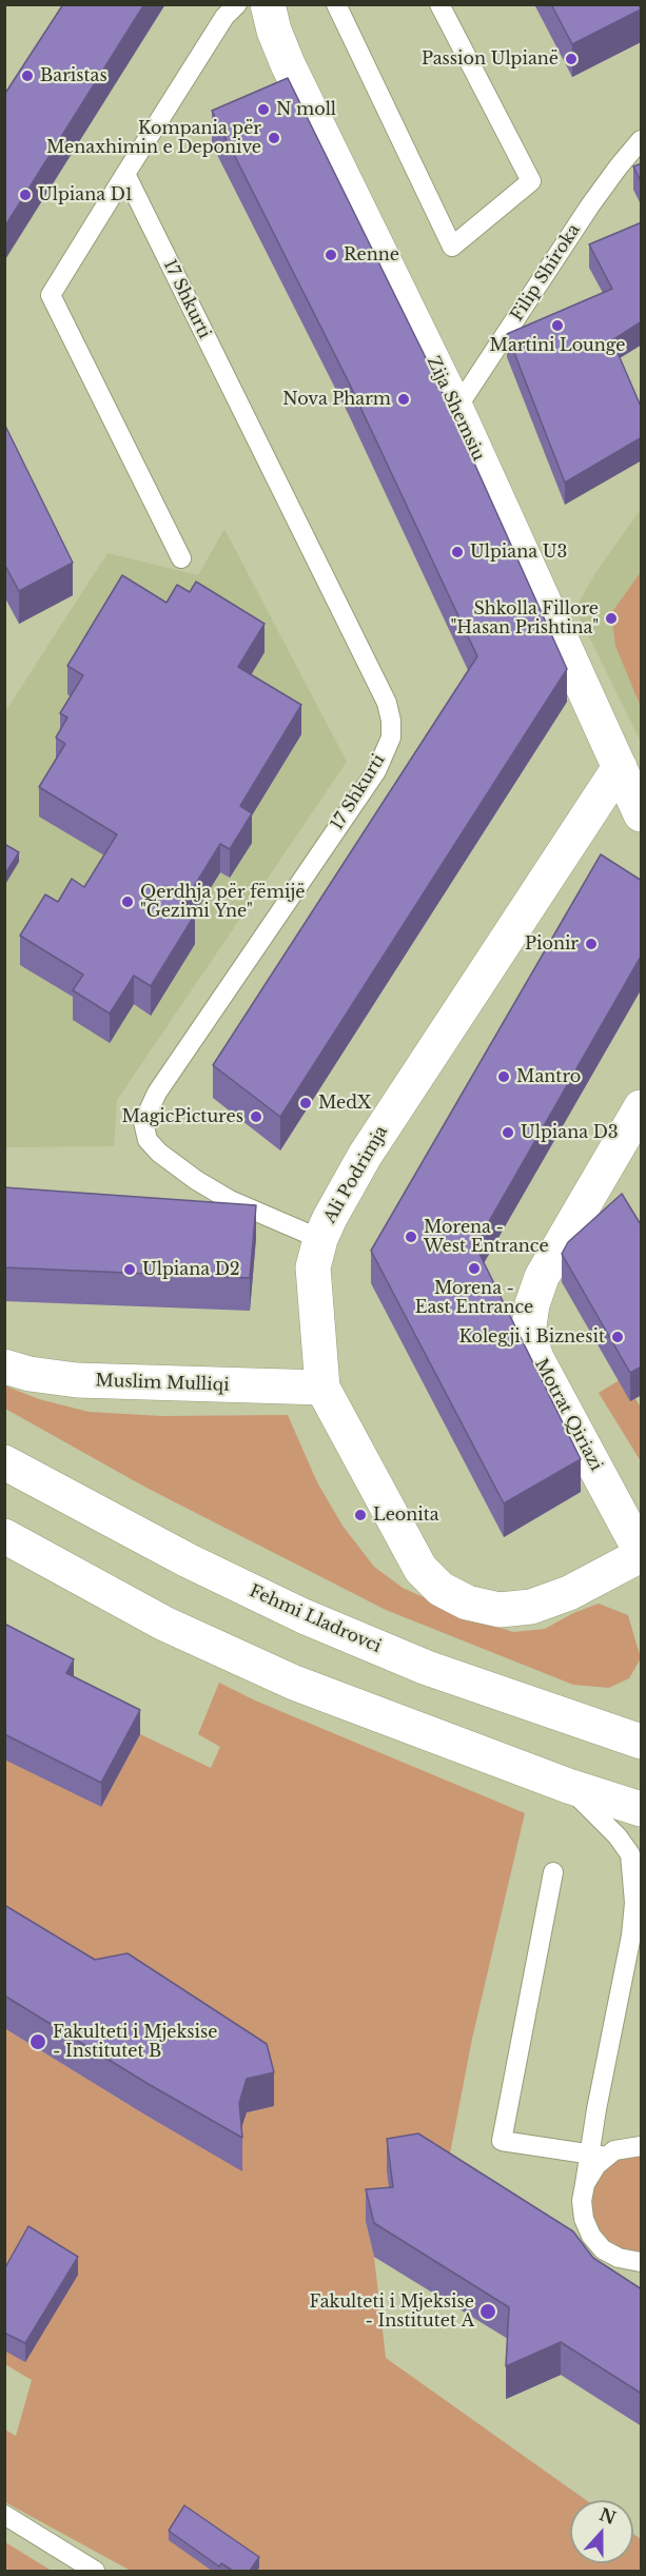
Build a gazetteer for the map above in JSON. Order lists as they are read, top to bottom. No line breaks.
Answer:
{"streets":{"street":["Zija Shemsiu","Ali Podrimja","Muslim Mulliqi","Motrat Qiriazi","Fehmi Lladrovci"],"lane":["Filip Shiroka","17 Shkurti"]},"crossings":[["Filip Shiroka","Zija Shemsiu"],["17 Shkurti","Ali Podrimja"],["Zija Shemsiu","Ali Podrimja"],["Ali Podrimja","Muslim Mulliqi"],["Ali Podrimja","Motrat Qiriazi"]],"places":["Passion Ulpianë","Baristas","N moll","Kompania për Menaxhimin e Deponive","Ulpiana D1","Renne","Martini Lounge","Nova Pharm","Ulpiana U3","Shkolla Fillore \"Hasan Prishtina\"","Qerdhja për fëmijë \"Gezimi Yne\"","Pionir","Mantro","MedX","MagicPictures","Ulpiana D3","Morena - West Entrance","Morena - East Entrance","Ulpiana D2","Kolegji i Biznesit","Leonita","Fakulteti i Mjeksise - Institutet B","Fakulteti i Mjeksise - Institutet A"],"north":"top"}
